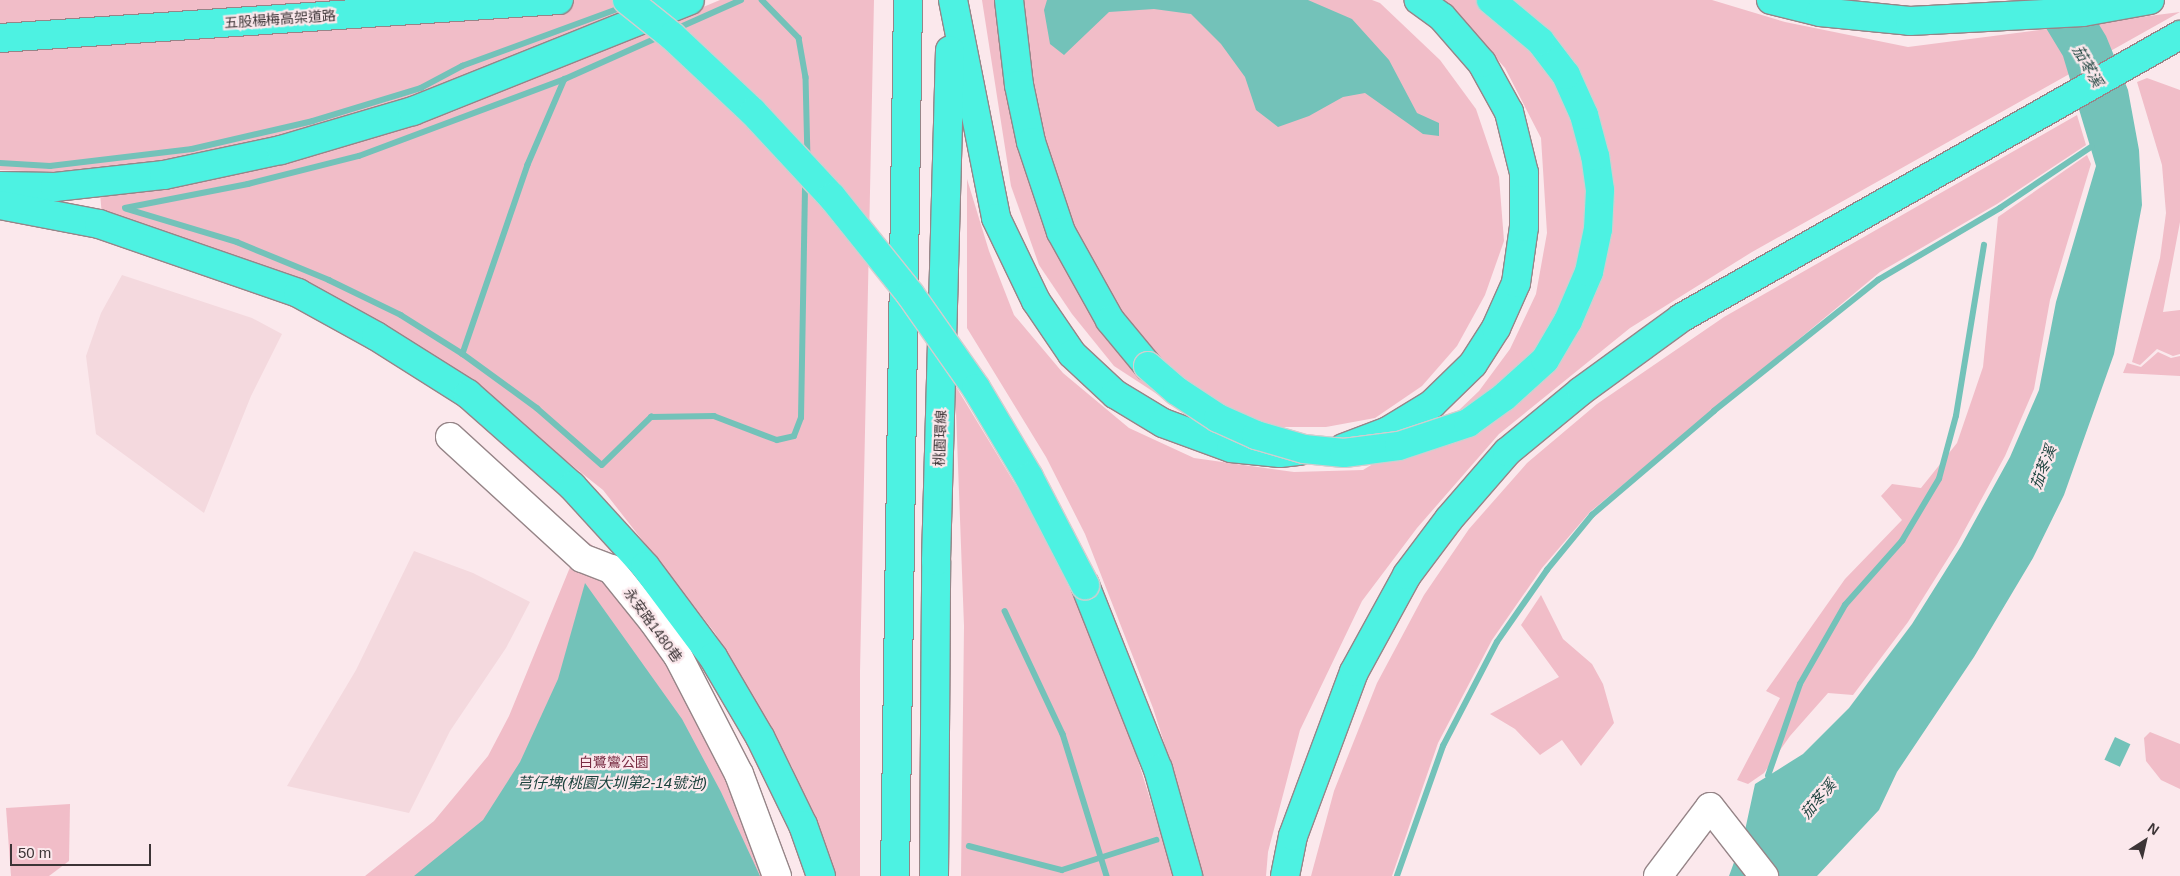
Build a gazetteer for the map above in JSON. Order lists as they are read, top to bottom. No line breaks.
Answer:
{"streets":{"highway":["五股楊梅高架道路","桃園環線"],"street":["永安路1480巷"]},"water":["茄苳溪","芎仔埤(桃園大圳第2-14號池)"],"parks":["白鷺鸞公園"],"scale_bar":"50 m","north":"top right"}
